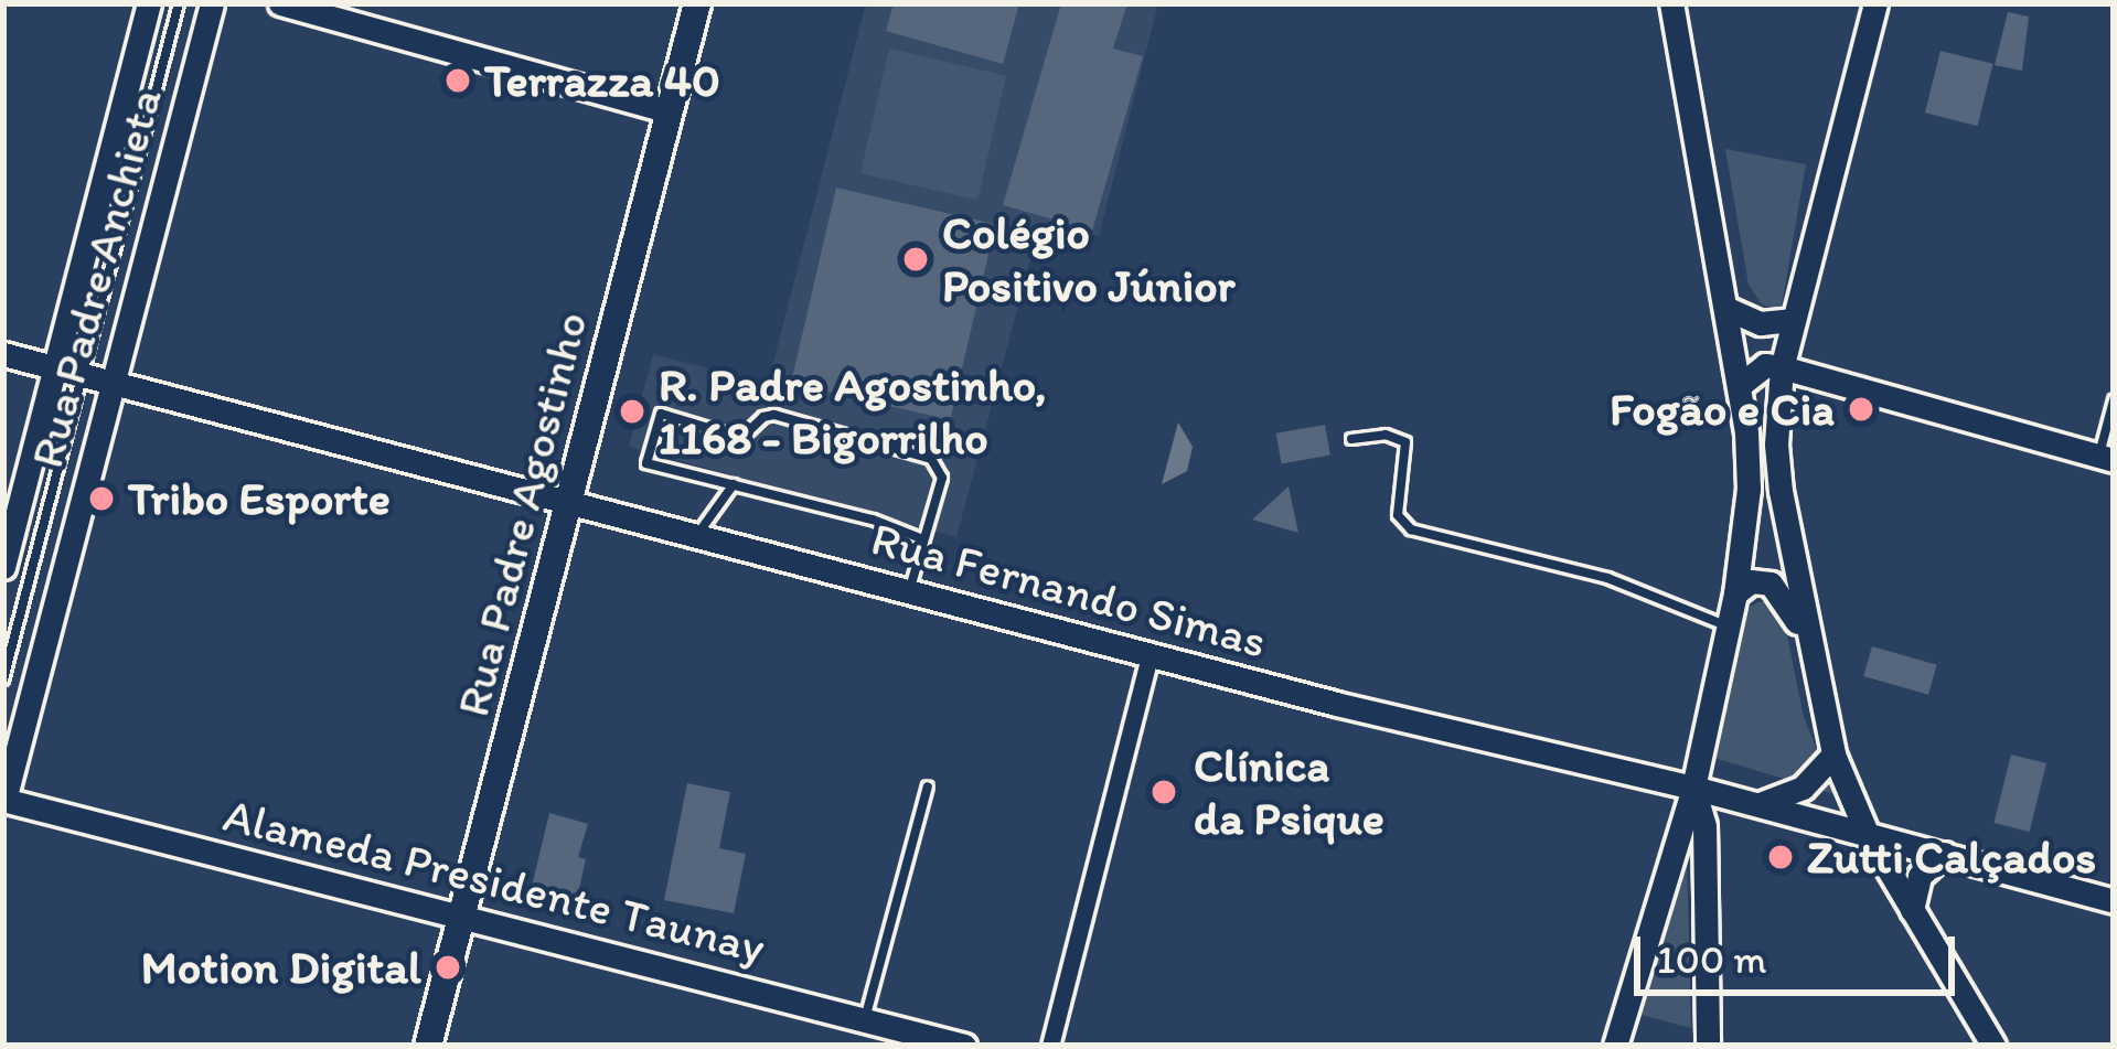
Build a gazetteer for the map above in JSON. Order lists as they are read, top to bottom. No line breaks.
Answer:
{"streets":{"main road":["Rua Padre Anchieta","Rua Padre Agostinho","Rua Fernando Simas","Alameda Presidente Taunay"]},"crossings":[["Rua Padre Anchieta","Rua Fernando Simas"],["Rua Padre Anchieta","Alameda Presidente Taunay"],["Rua Padre Agostinho","Rua Fernando Simas"],["Rua Padre Agostinho","Alameda Presidente Taunay"]],"places":["Terrazza 40","Colégio Positivo Júnior","Fogão e Cia","R. Padre Agostinho, 1168 - Bigorrilho","Tribo Esporte","Clínica da Psique","Zutti Calçados","Motion Digital"],"scale_bar":"100 m"}
